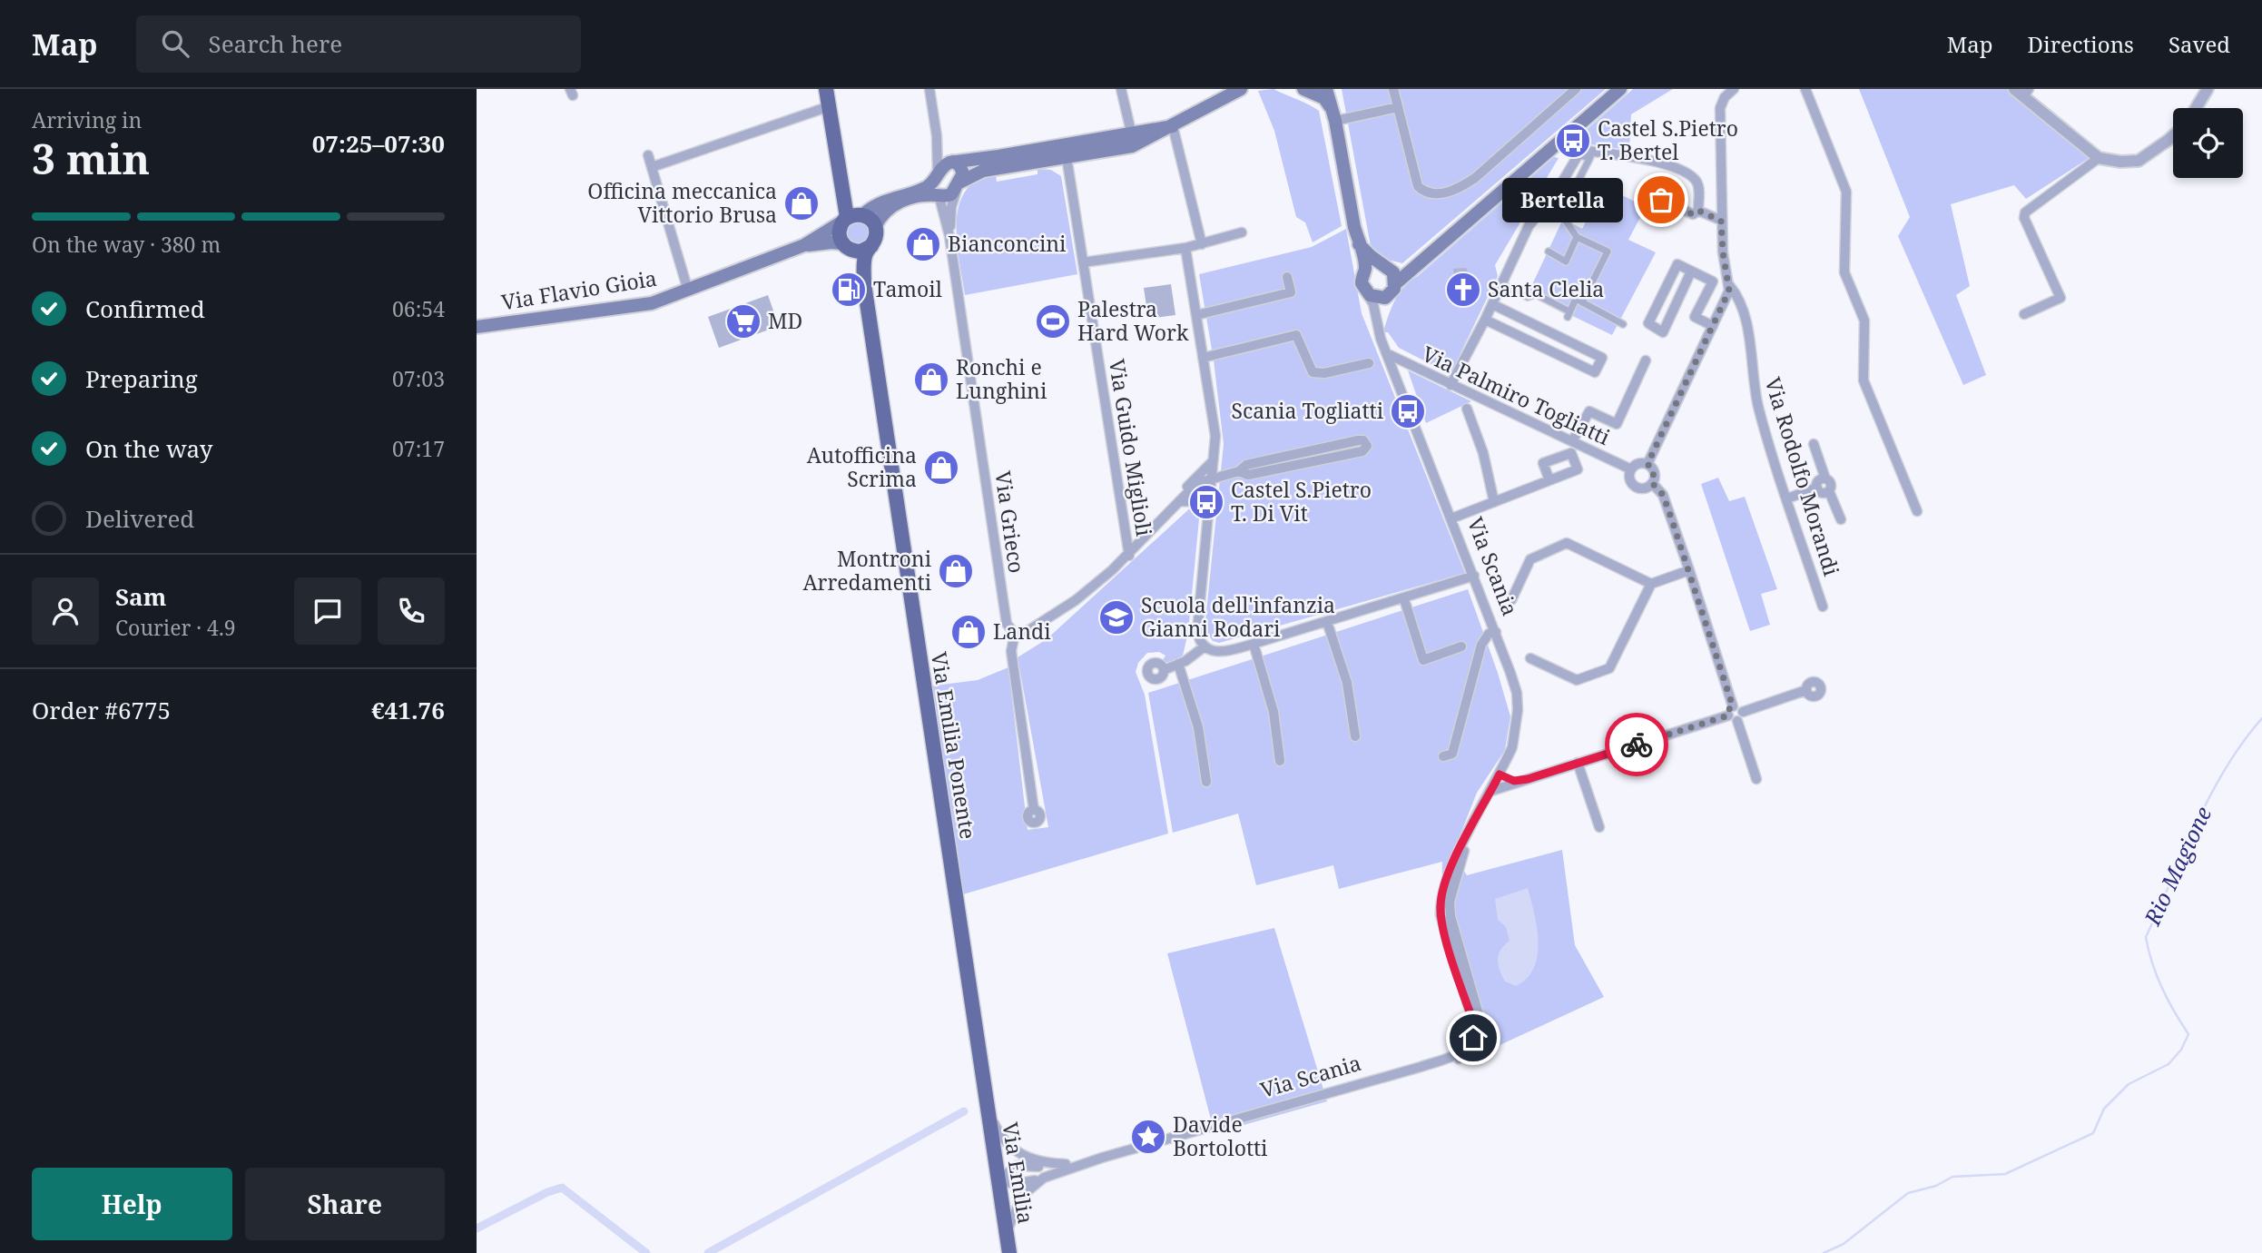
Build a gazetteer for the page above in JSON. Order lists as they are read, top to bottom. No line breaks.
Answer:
{"streets":{"main road":["Via Flavio Gioia","Via Scania","Via Emilia Ponente","Via Emilia"],"street":["Via Palmiro Togliatti","Via Guido Miglioli","Via Rodolfo Morandi","Via Grieco"]},"crossings":[["Via Palmiro Togliatti","Via Scania"],["Via Scania","Via Emilia Ponente"],["Via Scania","Via Emilia"],["Via Emilia Ponente","Via Emilia"]],"water":["Rio Magione"],"places":{"bus stop":["Castel S.Pietro T. Bertel","Scania Togliatti","Castel S.Pietro T. Di Vit"],"other":["Bertella"],"shop":["Officina meccanica Vittorio Brusa","Bianconcini","Ronchi e Lunghini","Autofficina Scrima","Montroni Arredamenti","Landi"],"fuel station":["Tamoil"],"church":["Santa Clelia"],"supermarket":["MD"],"sports":["Palestra Hard Work"],"school or university":["Scuola dell'infanzia Gianni Rodari"],"place":["Davide Bortolotti"]},"page":{"header":"Map","search":"Search here","nav":["Map","Directions","Saved"],"heading":["3 min","Arriving in","07:25–07:30"],"panel":["Sam","Courier · 4.9","Order #6775","€41.76"],"bubble":"Bertella","bar":"On the way · 380 m","list":[["Confirmed","06:54"],["Preparing","07:03"],["On the way","07:17"],"Delivered"],"buttons":["Help","Share"]}}
